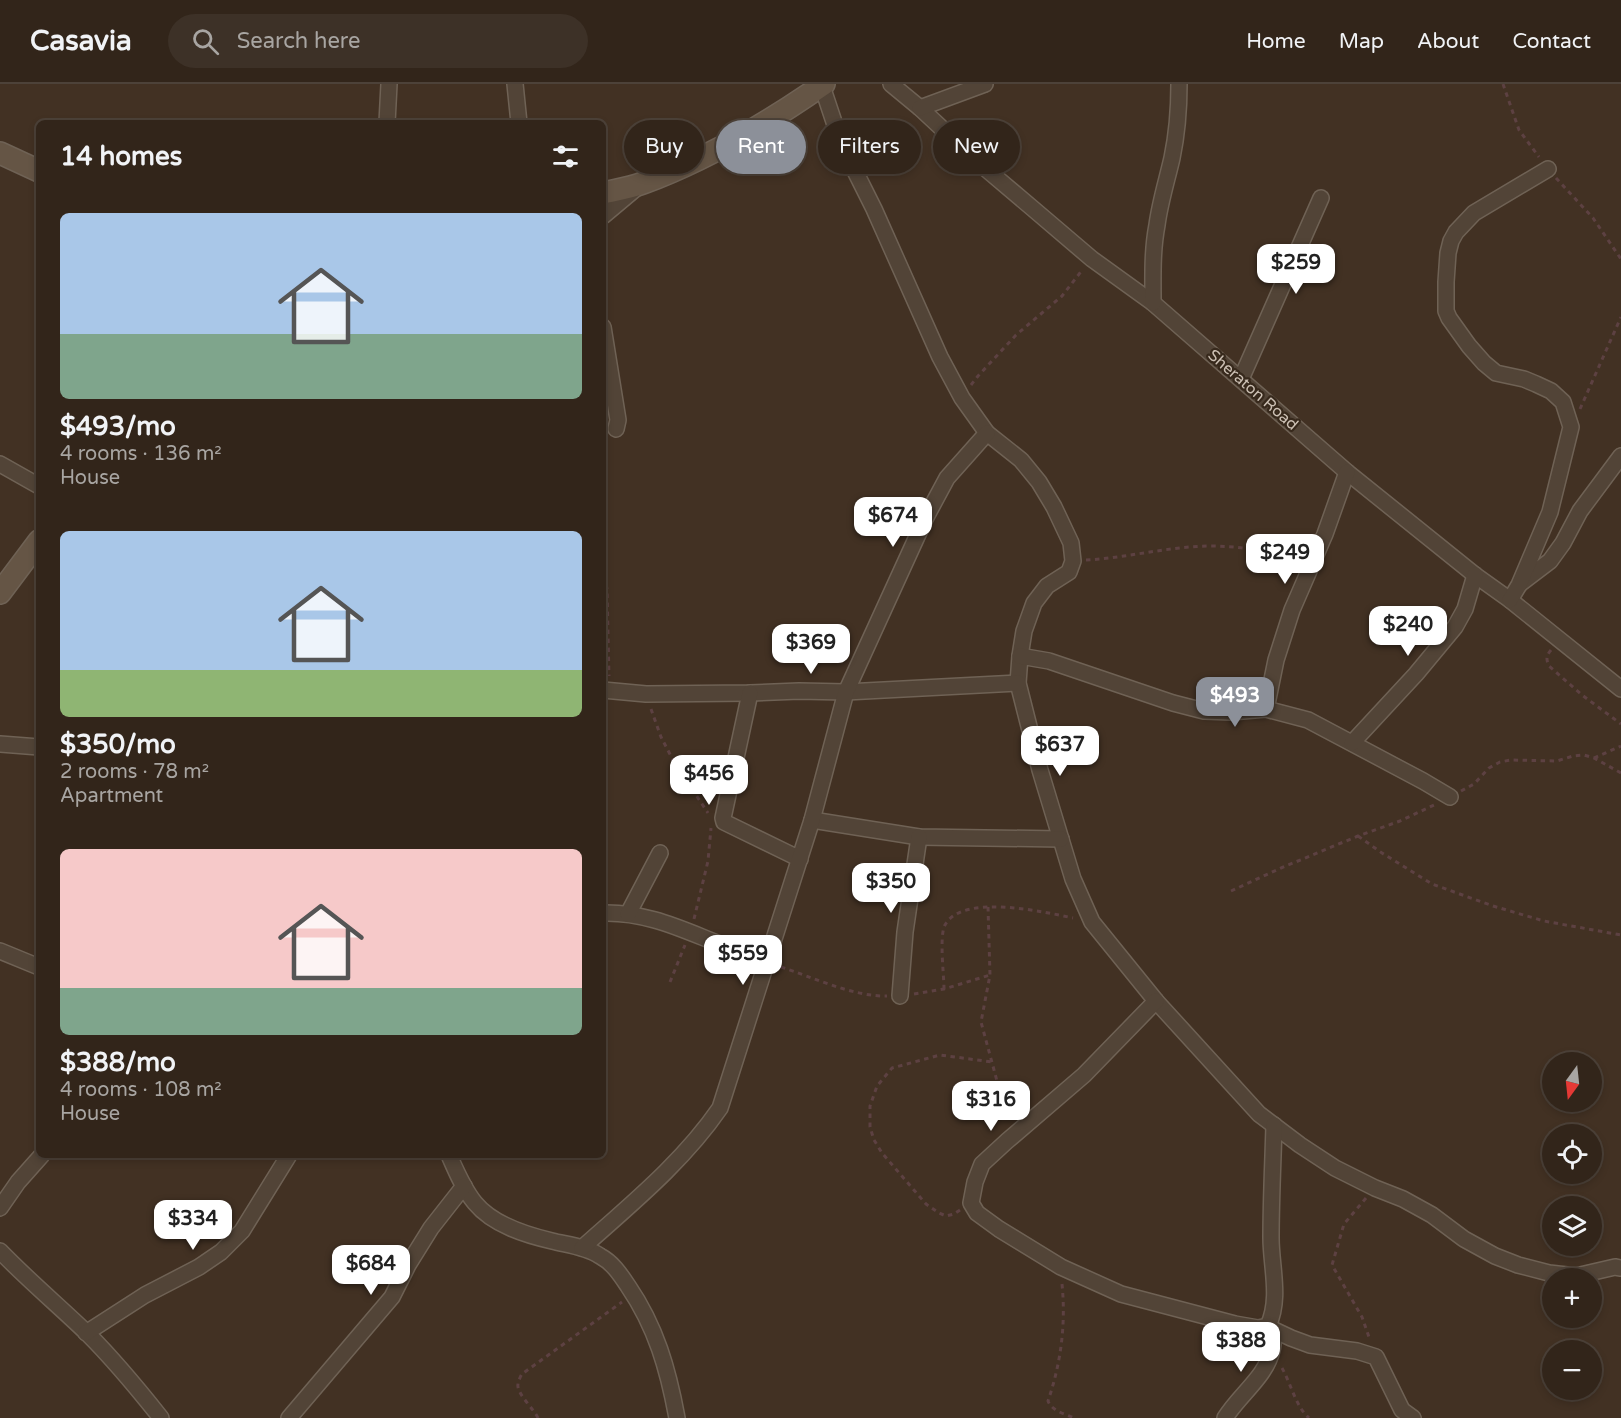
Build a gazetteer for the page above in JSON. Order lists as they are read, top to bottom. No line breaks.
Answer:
{"streets":{"street":["Sheraton Road"]},"north":"bottom","page":{"header":"Casavia","search":"Search here","nav":["Home","Map","About","Contact"],"chip":["Buy","Rent","Filters","New"],"heading":"14 homes","list":[{"name":"$493/mo","note":"4 rooms · 136 m² · House"},{"name":"$350/mo","note":"2 rooms · 78 m² · Apartment"},{"name":"$388/mo","note":"4 rooms · 108 m² · House"}],"price":["$259","$674","$249","$240","$369","$493","$637","$456","$350","$559","$316","$334","$684","$388"],"map_buttons":["+","−"]}}
